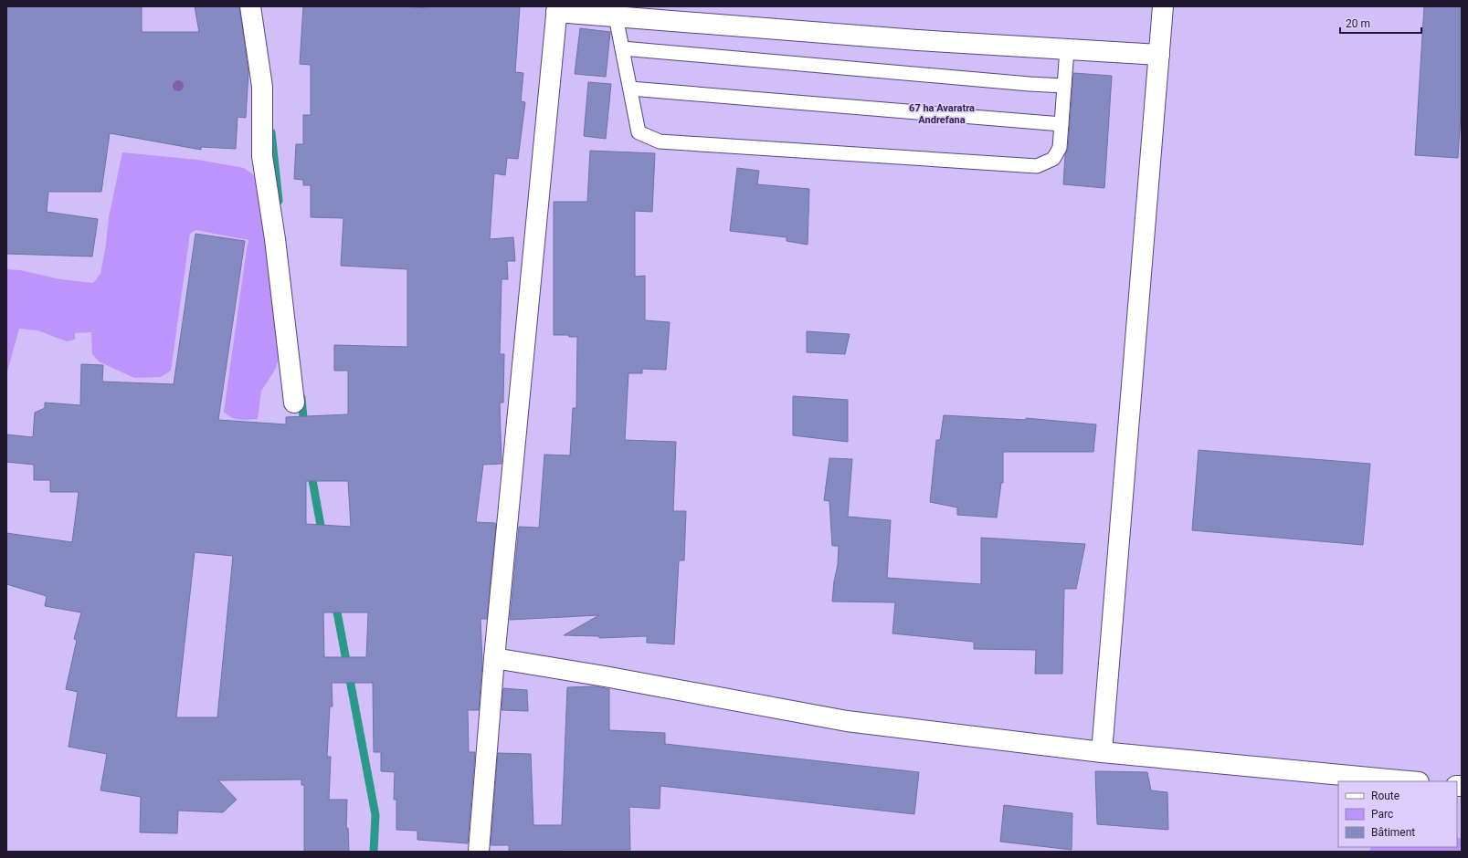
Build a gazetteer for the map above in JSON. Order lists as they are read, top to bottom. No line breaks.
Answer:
{"districts":["67 ha Avaratra Andrefana"],"legend":["Route","Parc","Bâtiment"],"scale_bar":"20 m"}
